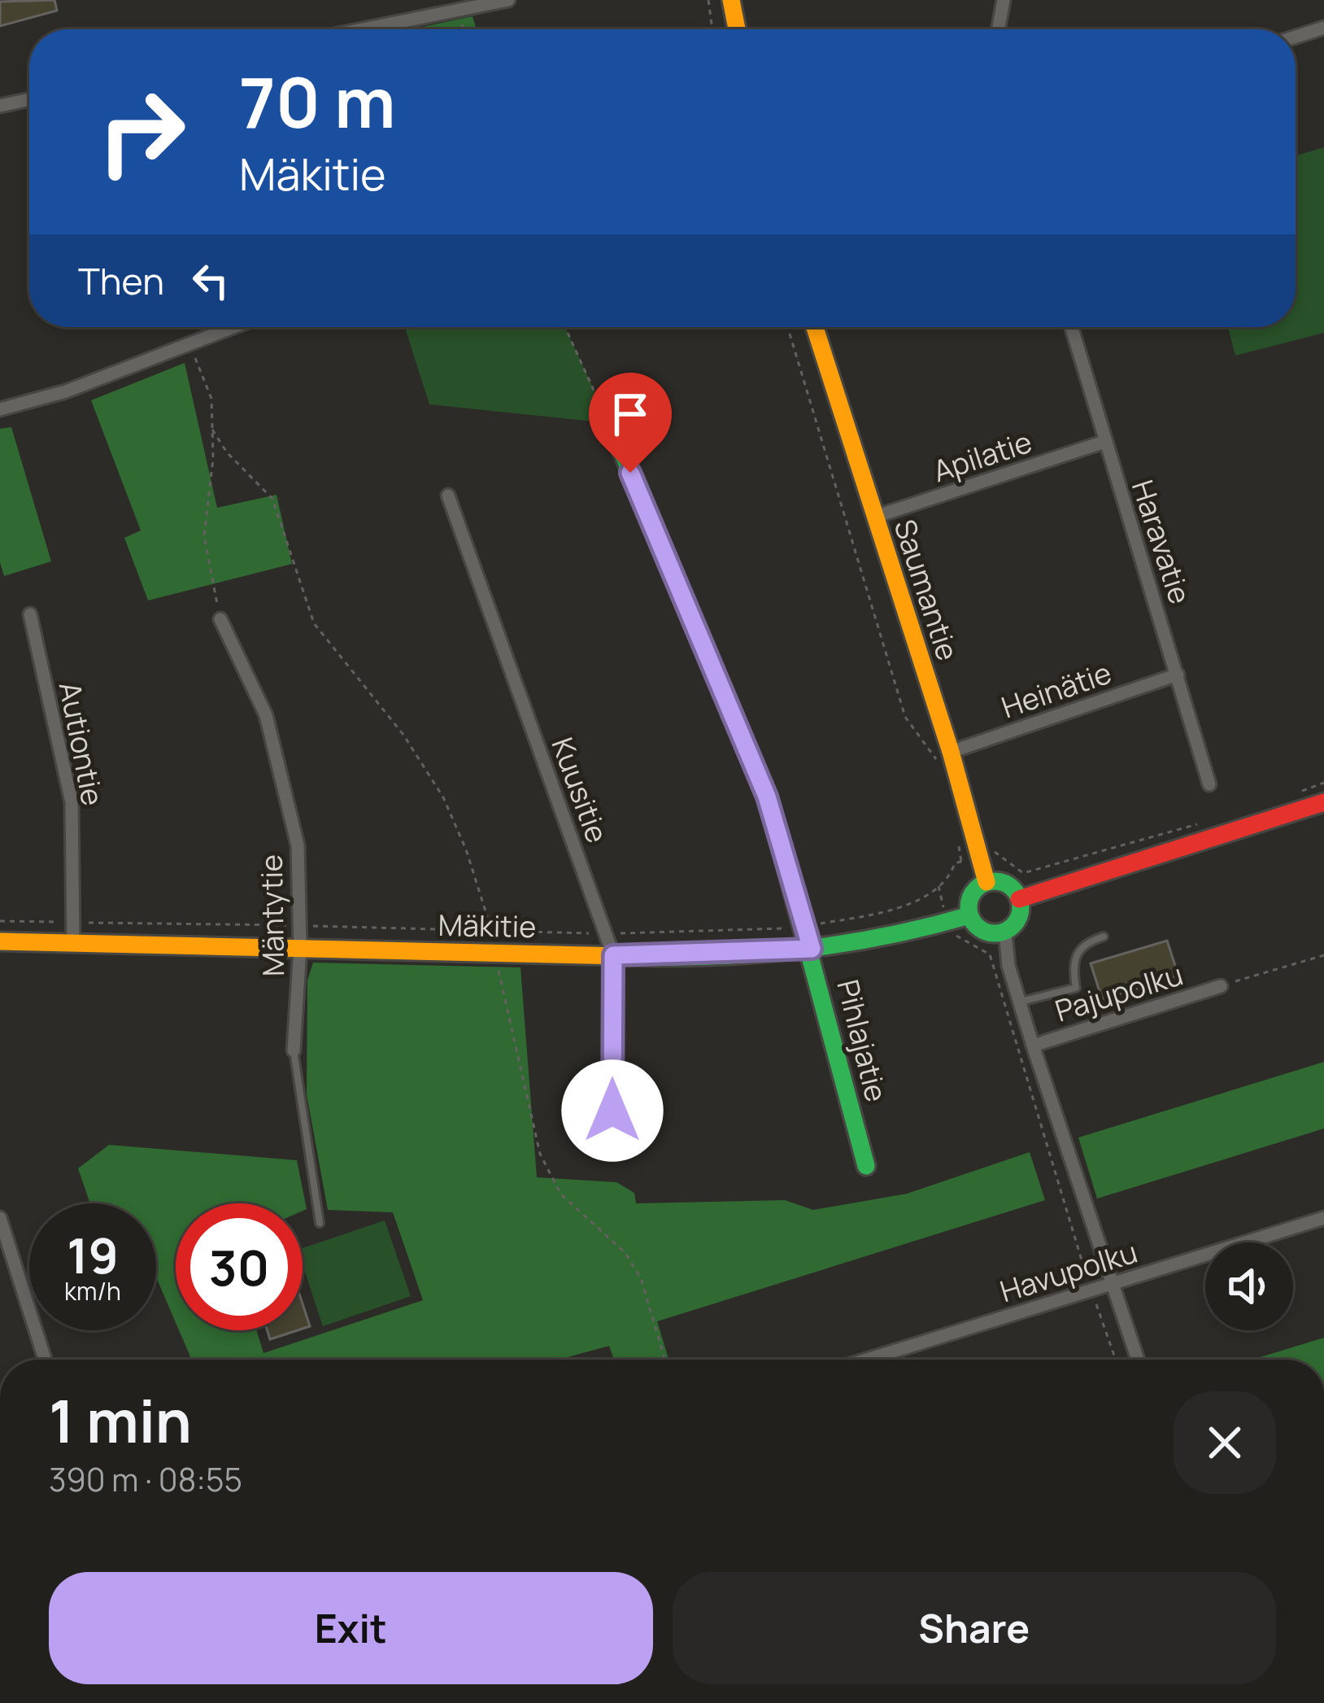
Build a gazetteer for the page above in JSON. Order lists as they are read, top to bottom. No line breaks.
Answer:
{"streets":{"street":["Apilatie","Haravatie","Saumantie","Heinätie","Autiontie","Kuusitie","Mäntytie","Mäkitie","Pajupolku","Pihlajatie","Havupolku"]},"crossings":[["Apilatie","Haravatie"],["Apilatie","Saumantie"],["Haravatie","Heinätie"],["Saumantie","Heinätie"],["Saumantie","Mäkitie"],["Autiontie","Mäkitie"],["Kuusitie","Mäkitie"],["Mäntytie","Mäkitie"],["Mäkitie","Pihlajatie"]],"page":{"turn":["70 m","Mäkitie"],"then":"Then","speed":"19 km/h","limit":"30","heading":["1 min","390 m · 08:55"],"buttons":["Exit","Share"]}}
